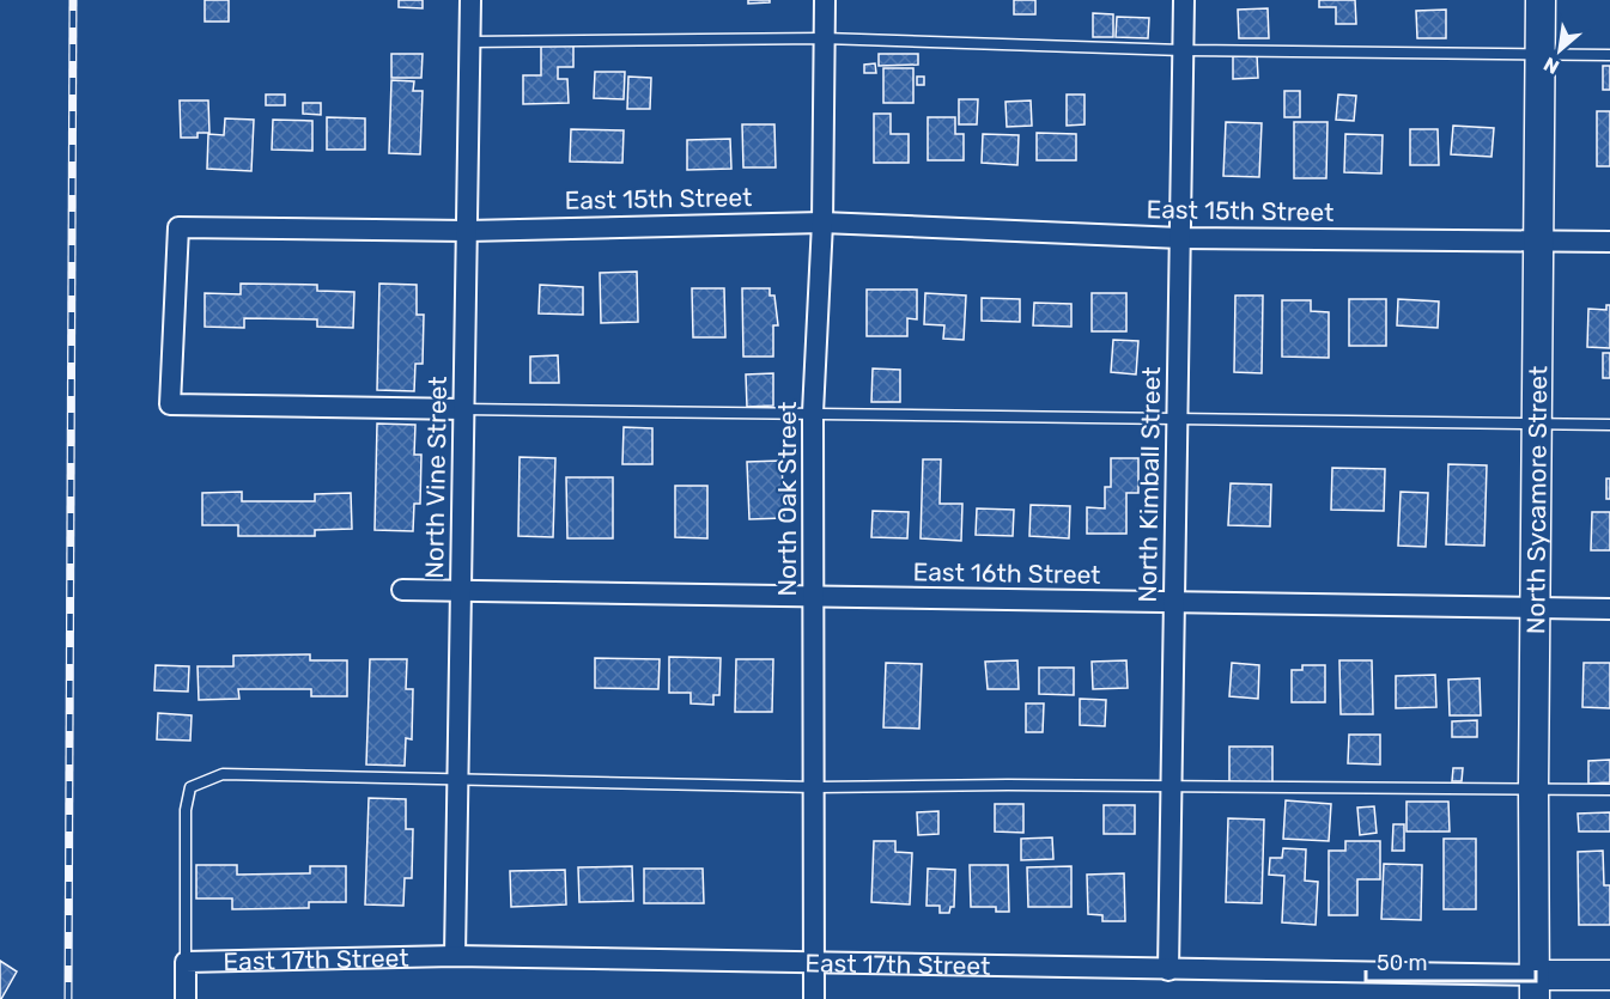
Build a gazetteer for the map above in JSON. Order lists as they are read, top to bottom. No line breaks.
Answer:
{"streets":{"main road":["North Sycamore Street","East 17th Street"],"street":["East 15th Street","North Vine Street","North Kimball Street","North Oak Street","East 16th Street"]},"crossings":[["East 15th Street","North Vine Street"],["East 15th Street","North Kimball Street"],["East 15th Street","North Oak Street"],["East 15th Street","North Sycamore Street"],["North Vine Street","East 16th Street"],["North Vine Street","East 17th Street"],["North Kimball Street","East 16th Street"],["North Kimball Street","East 17th Street"],["North Oak Street","East 16th Street"],["North Oak Street","East 17th Street"],["North Sycamore Street","East 16th Street"],["North Sycamore Street","East 17th Street"]],"scale_bar":"50 m","north":"bottom left"}
